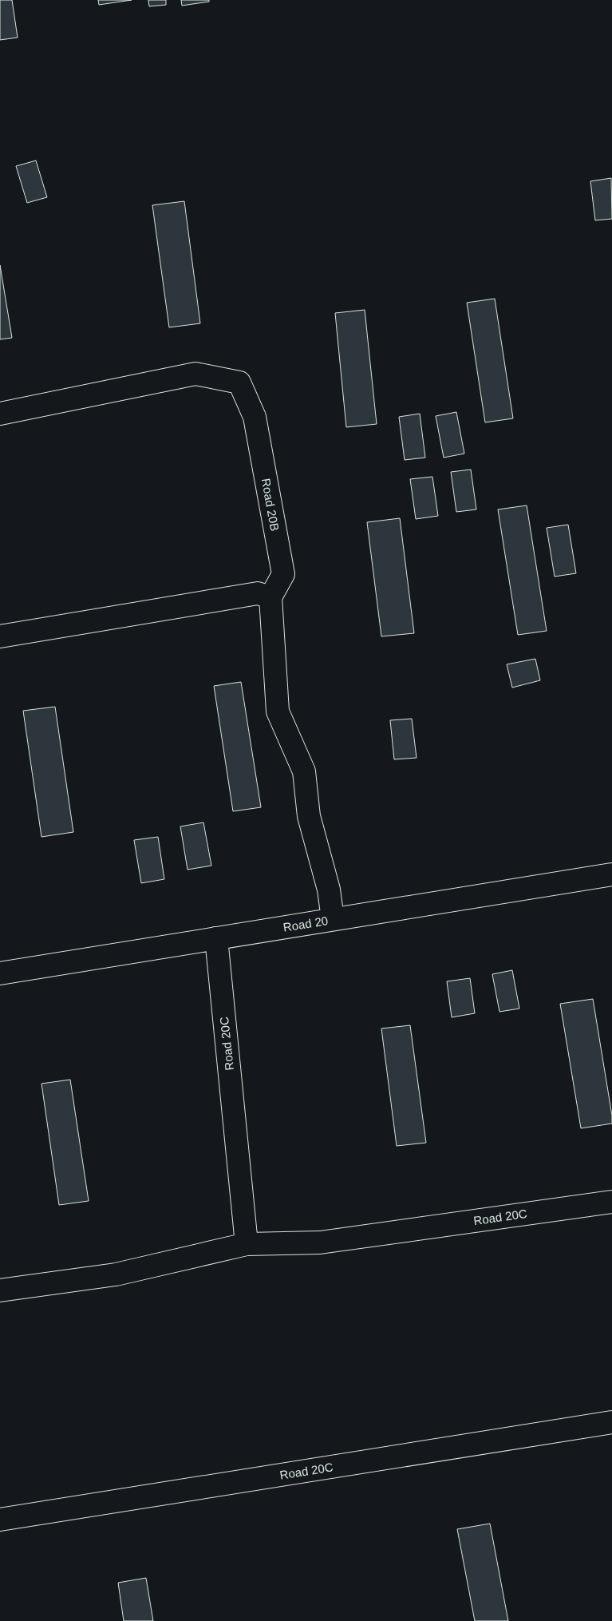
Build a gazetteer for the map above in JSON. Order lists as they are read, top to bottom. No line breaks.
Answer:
{"streets":{"street":["Road 20B","Road 20","Road 20C"]},"crossings":[["Road 20","Road 20C"]]}
